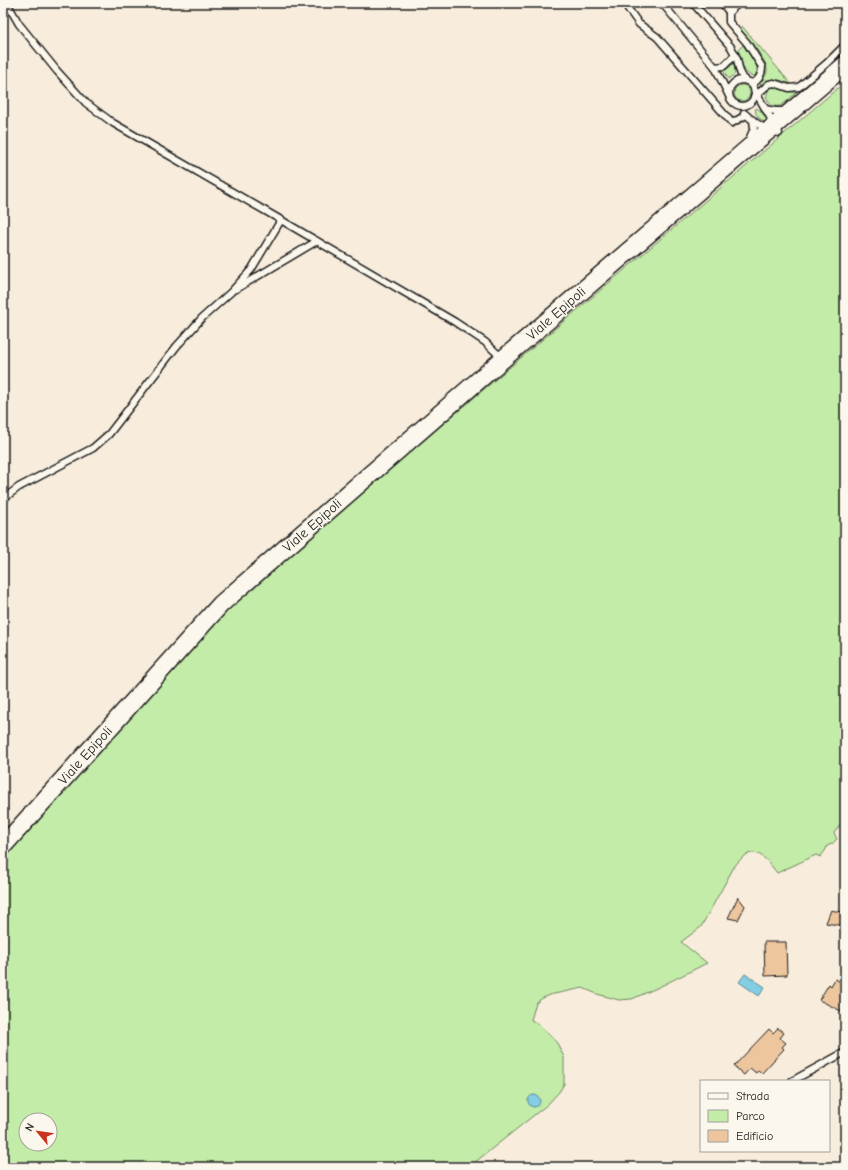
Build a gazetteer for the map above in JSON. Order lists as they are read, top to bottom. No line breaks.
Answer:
{"streets":{"main road":["Viale Epipoli"]},"legend":["Strada","Parco","Edificio"],"north":"top left"}
